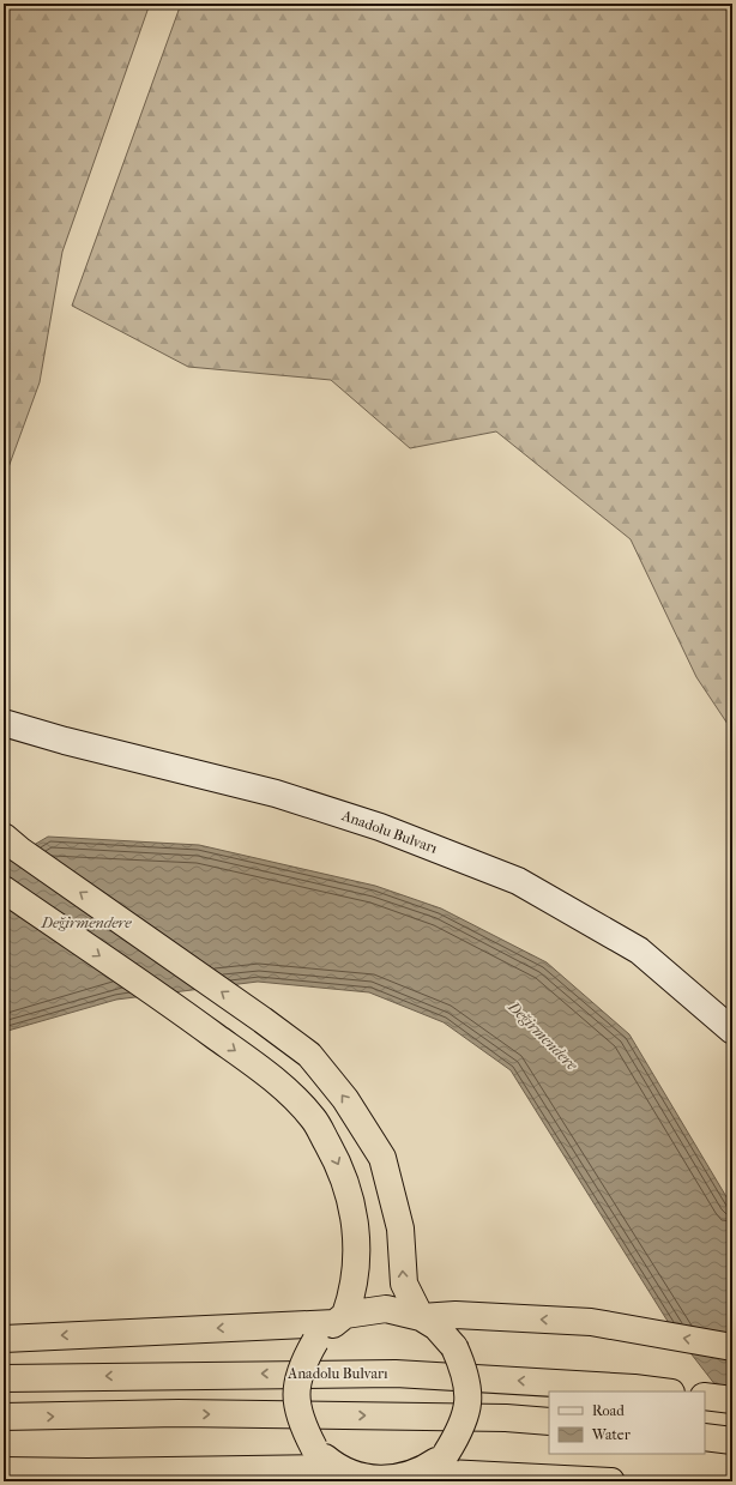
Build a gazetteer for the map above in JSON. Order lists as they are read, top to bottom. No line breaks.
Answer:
{"streets":{"highway":["Anadolu Bulvarı"]},"one_way":["Anadolu Bulvarı"],"water":["Değirmendere"],"legend":["Road","Water"]}
